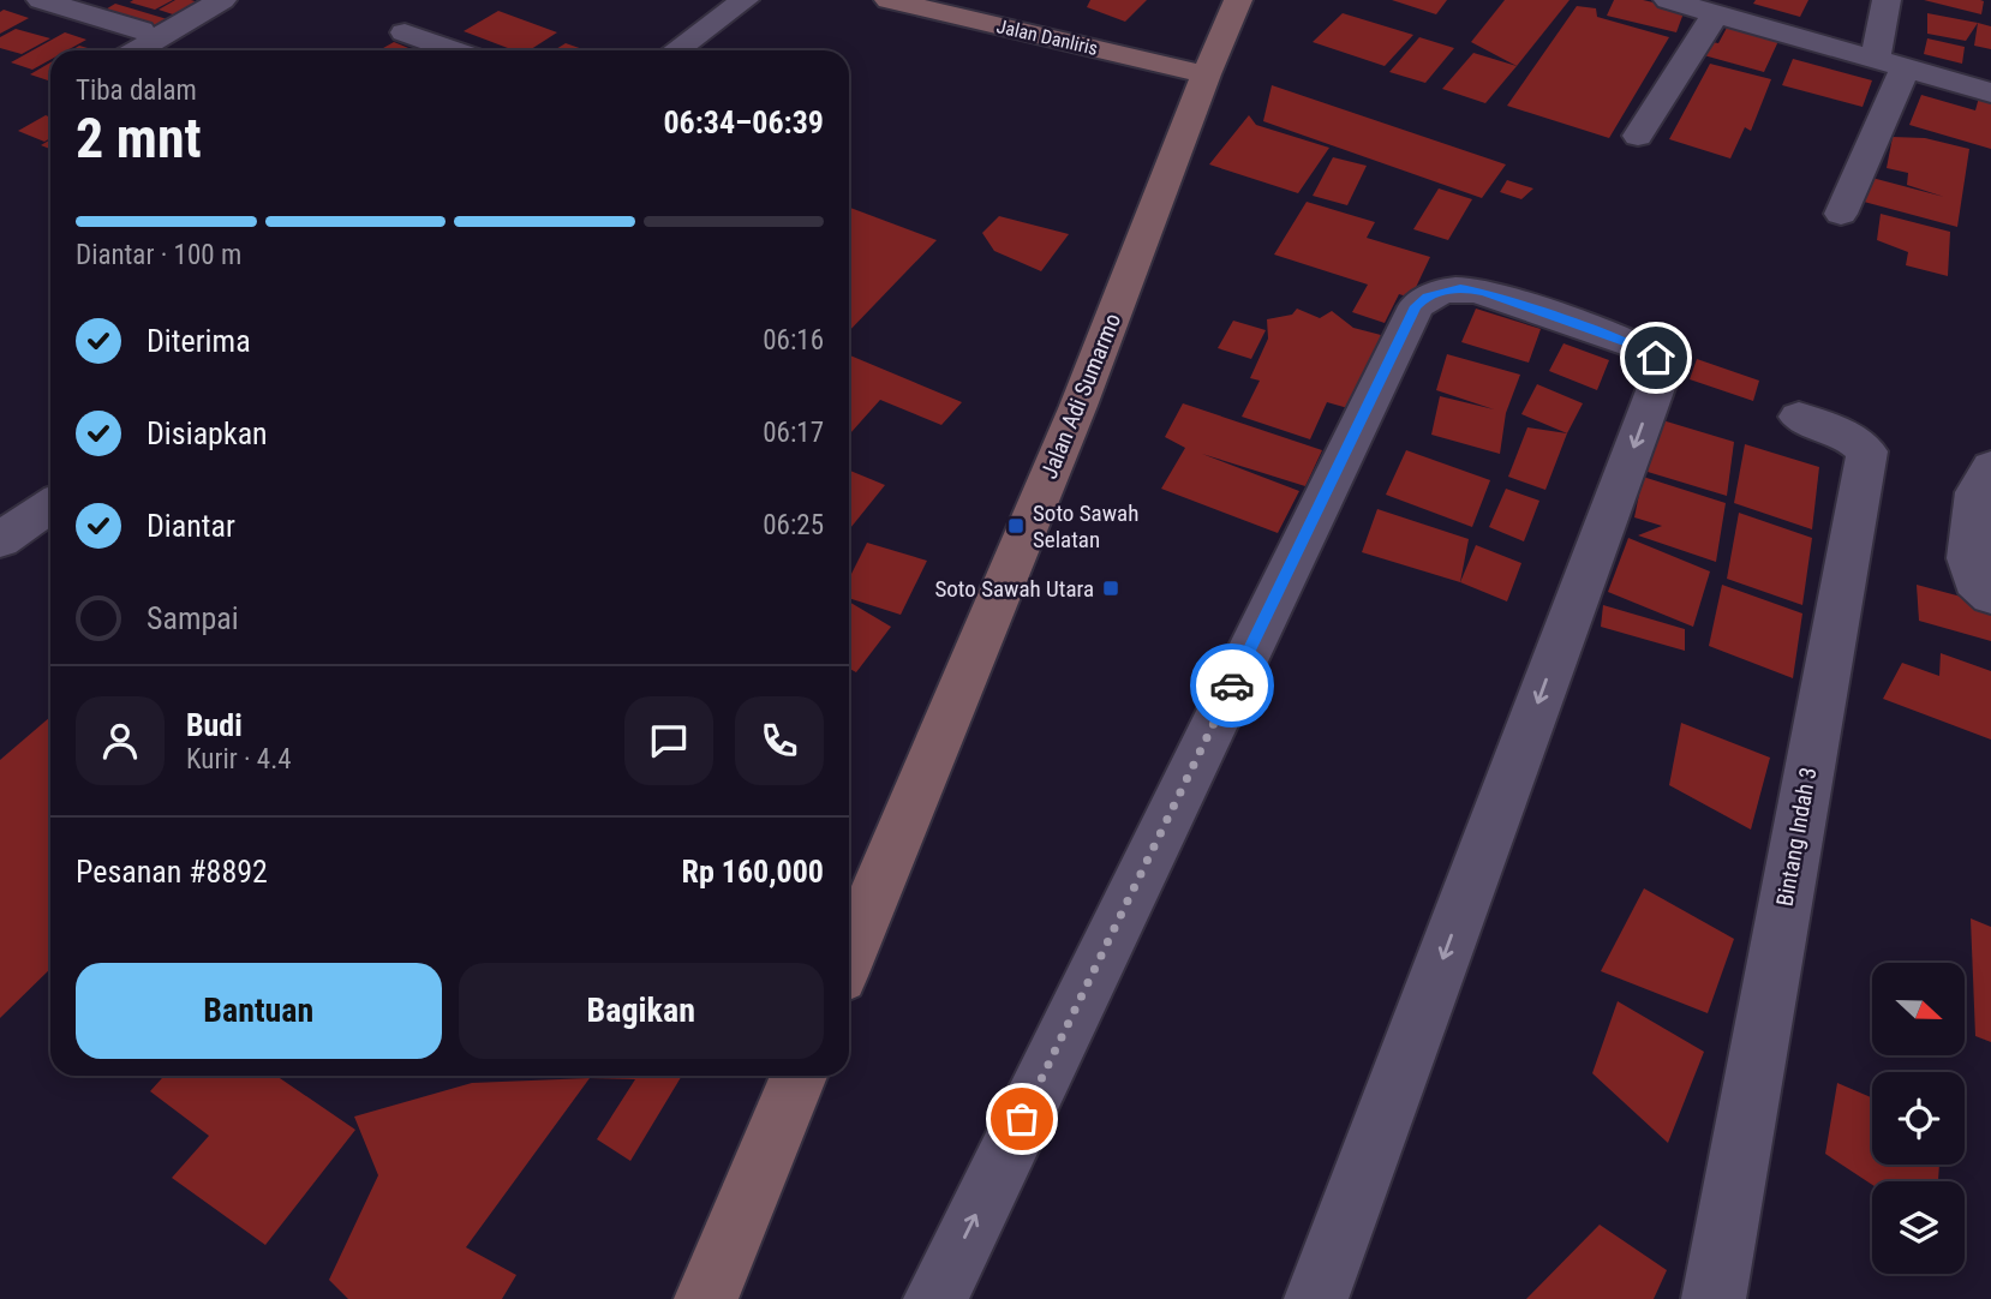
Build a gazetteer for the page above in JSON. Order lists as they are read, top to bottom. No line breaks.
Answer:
{"streets":{"main road":["Jalan Danliris","Jalan Adi Sumarmo"],"street":["Bintang Indah 3"]},"crossings":[["Jalan Danliris","Jalan Adi Sumarmo"]],"places":{"transit":["Soto Sawah Selatan","Soto Sawah Utara"]},"north":"right","page":{"heading":["2 mnt","Tiba dalam","06:34–06:39"],"panel":["Budi","Kurir · 4.4","Pesanan #8892","Rp 160,000"],"bar":"Diantar · 100 m","list":[["Diterima","06:16"],["Disiapkan","06:17"],["Diantar","06:25"],"Sampai"],"buttons":["Bantuan","Bagikan"]}}
